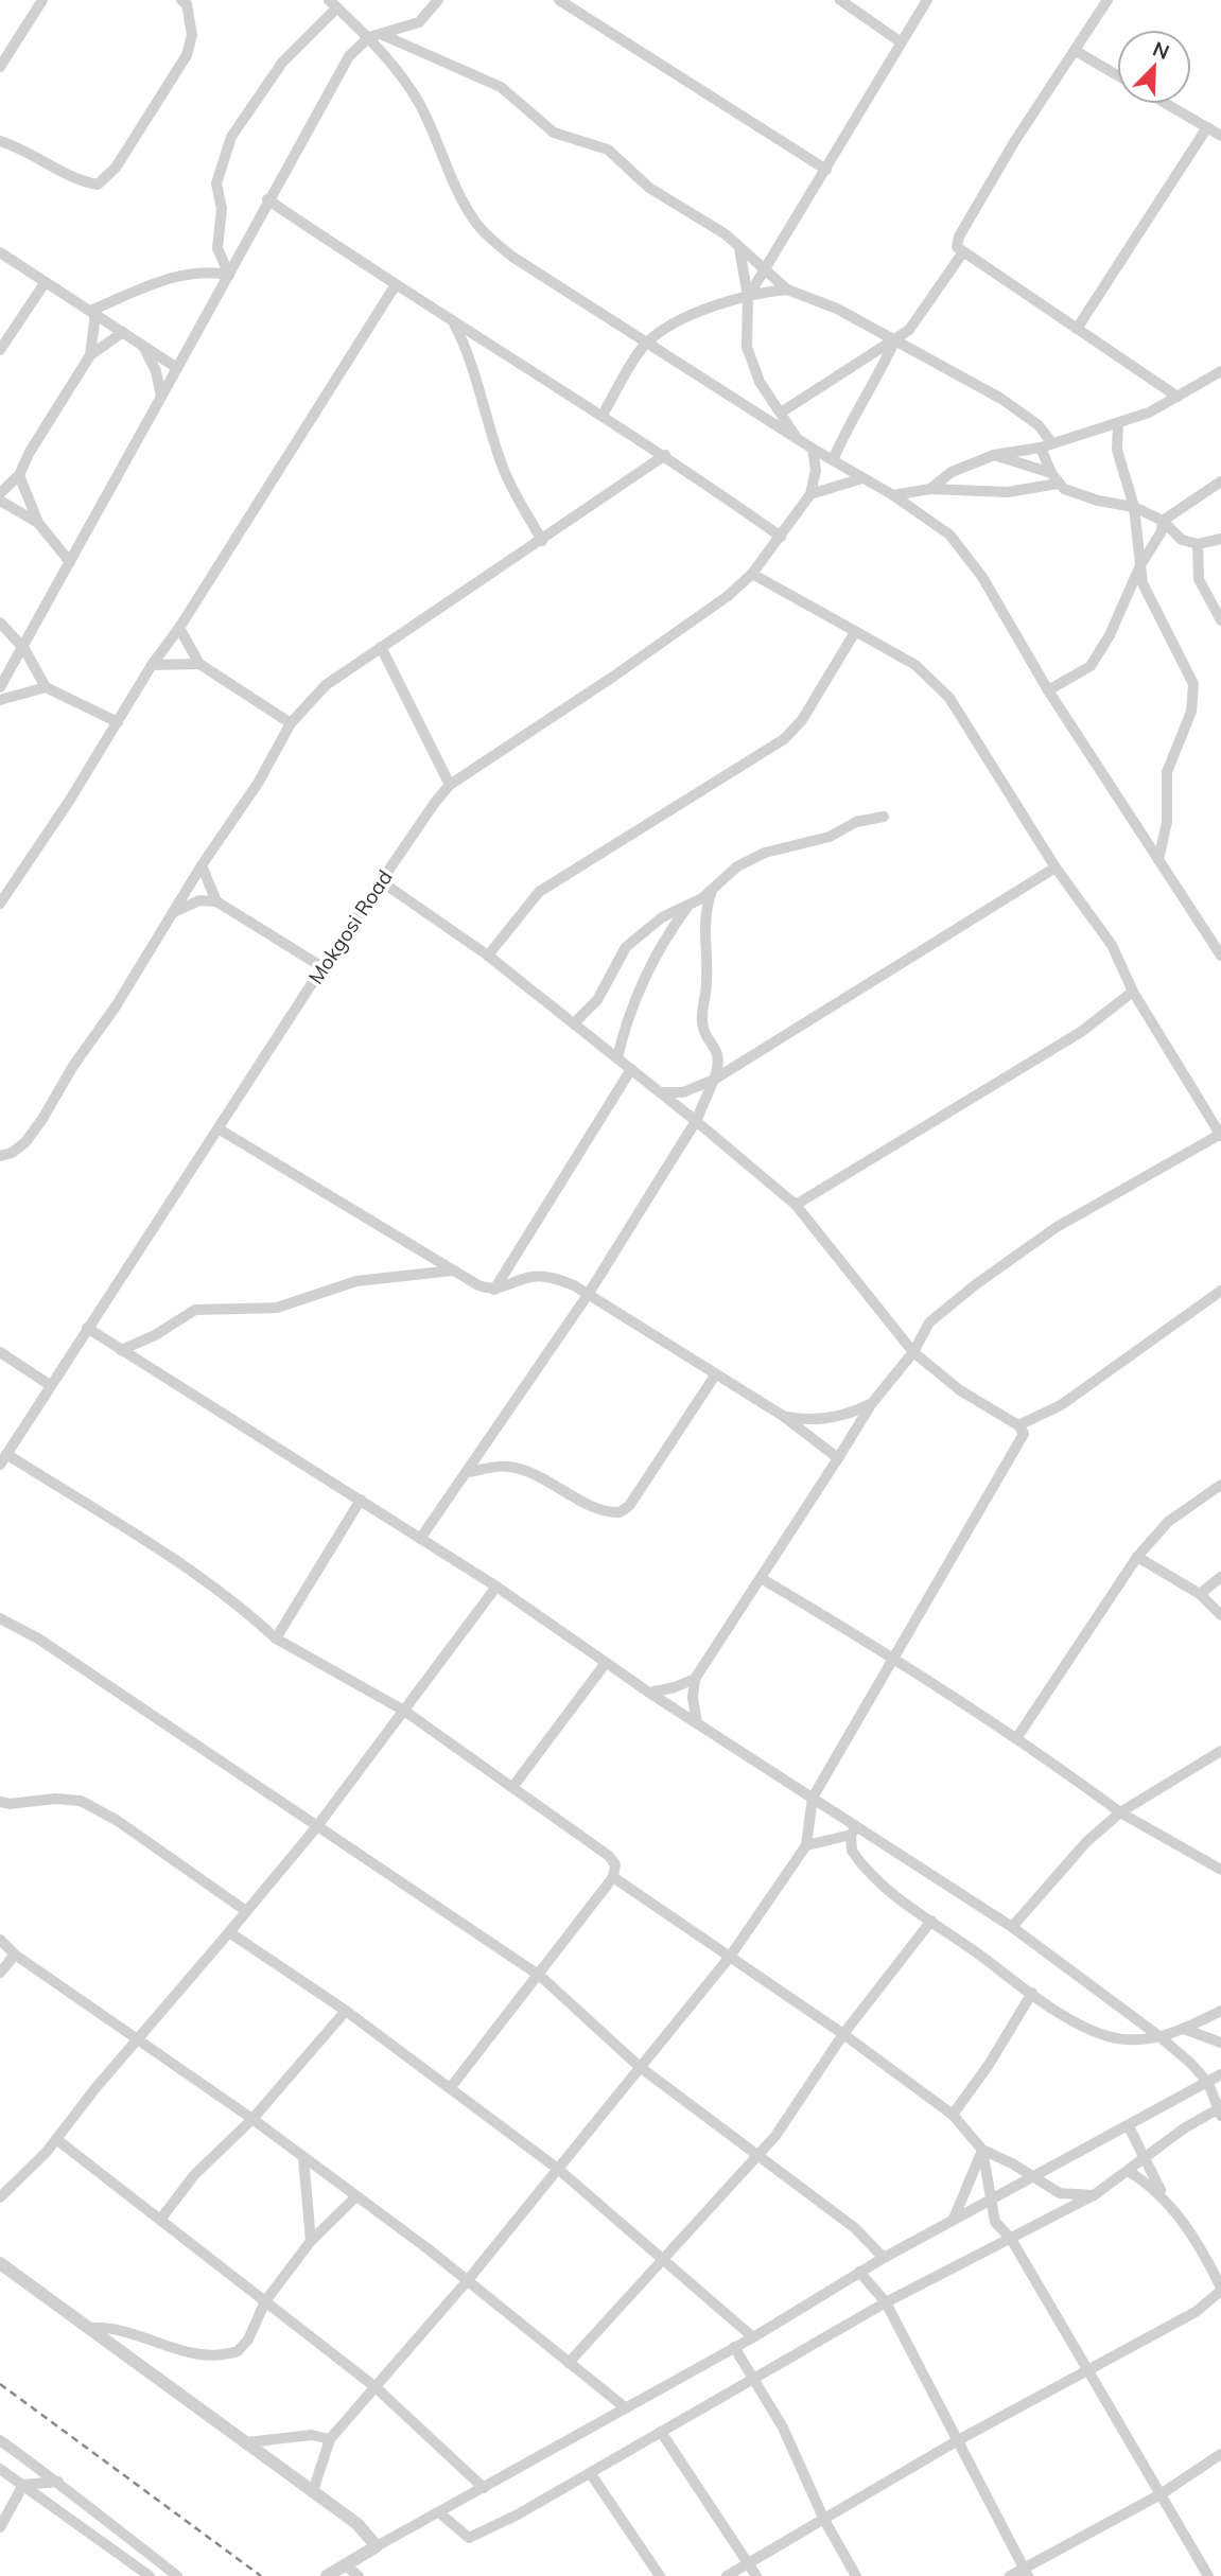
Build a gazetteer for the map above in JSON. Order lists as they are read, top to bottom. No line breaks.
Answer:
{"streets":{"street":["Mokgosi Road"]},"north":"top right"}
